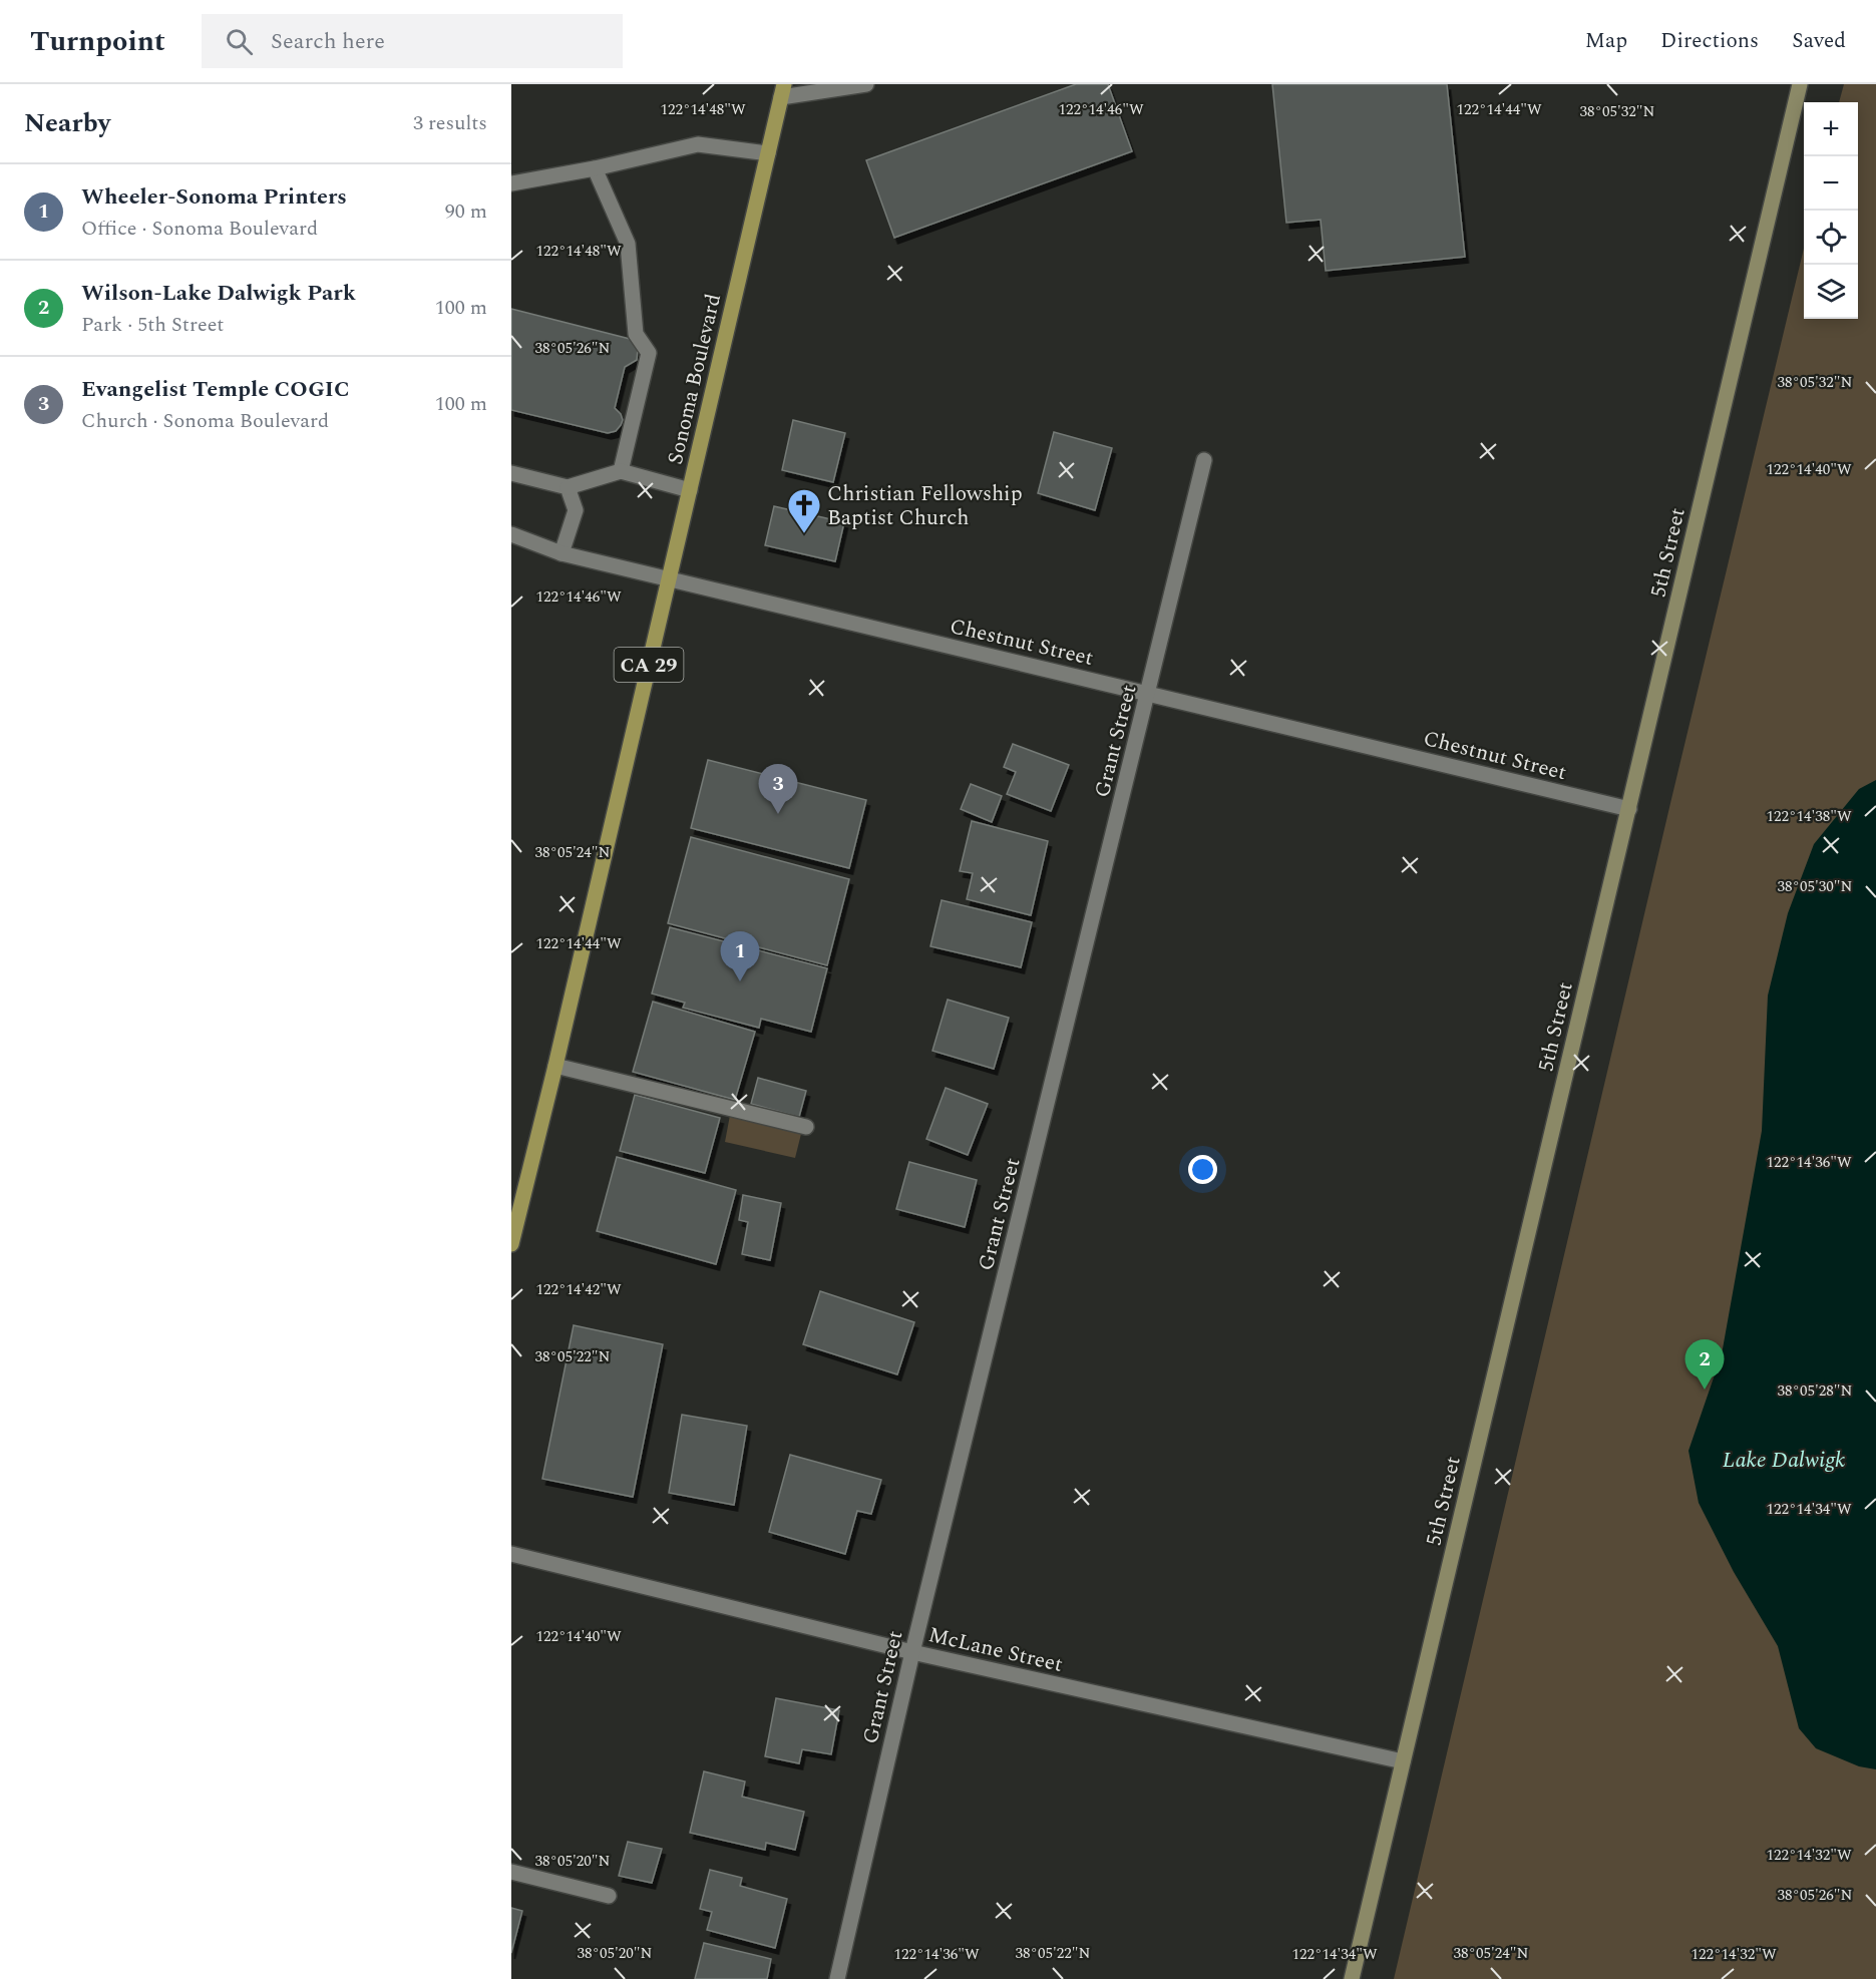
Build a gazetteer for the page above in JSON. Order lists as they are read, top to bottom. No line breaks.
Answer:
{"streets":{"main road":["Sonoma Boulevard","CA 29"],"street":["5th Street","Chestnut Street","Grant Street","McLane Street"]},"crossings":[["Sonoma Boulevard","Chestnut Street"],["5th Street","Chestnut Street"],["5th Street","McLane Street"],["Chestnut Street","Grant Street"],["Grant Street","McLane Street"]],"water":["Lake Dalwigk"],"places":{"church":["Christian Fellowship Baptist Church"]},"page":{"header":"Turnpoint","search":"Search here","nav":["Map","Directions","Saved"],"heading":["Nearby","3 results"],"map_buttons":["+","−"],"list":[{"mark":"1","name":"Wheeler-Sonoma Printers","note":"Office · Sonoma Boulevard","value":"90 m"},{"mark":"2","name":"Wilson-Lake Dalwigk Park","note":"Park · 5th Street","value":"100 m"},{"mark":"3","name":"Evangelist Temple COGIC","note":"Church · Sonoma Boulevard","value":"100 m"}],"pins":["3","1","2"]},"coordinates":["122°14'48\"W","122°14'46\"W","122°14'44\"W","38°05'32\"N","38°05'26\"N","122°14'40\"W","122°14'38\"W","38°05'24\"N","38°05'30\"N","122°14'36\"W","122°14'42\"W","38°05'22\"N","38°05'28\"N","122°14'34\"W","122°14'32\"W","38°05'20\"N"]}
